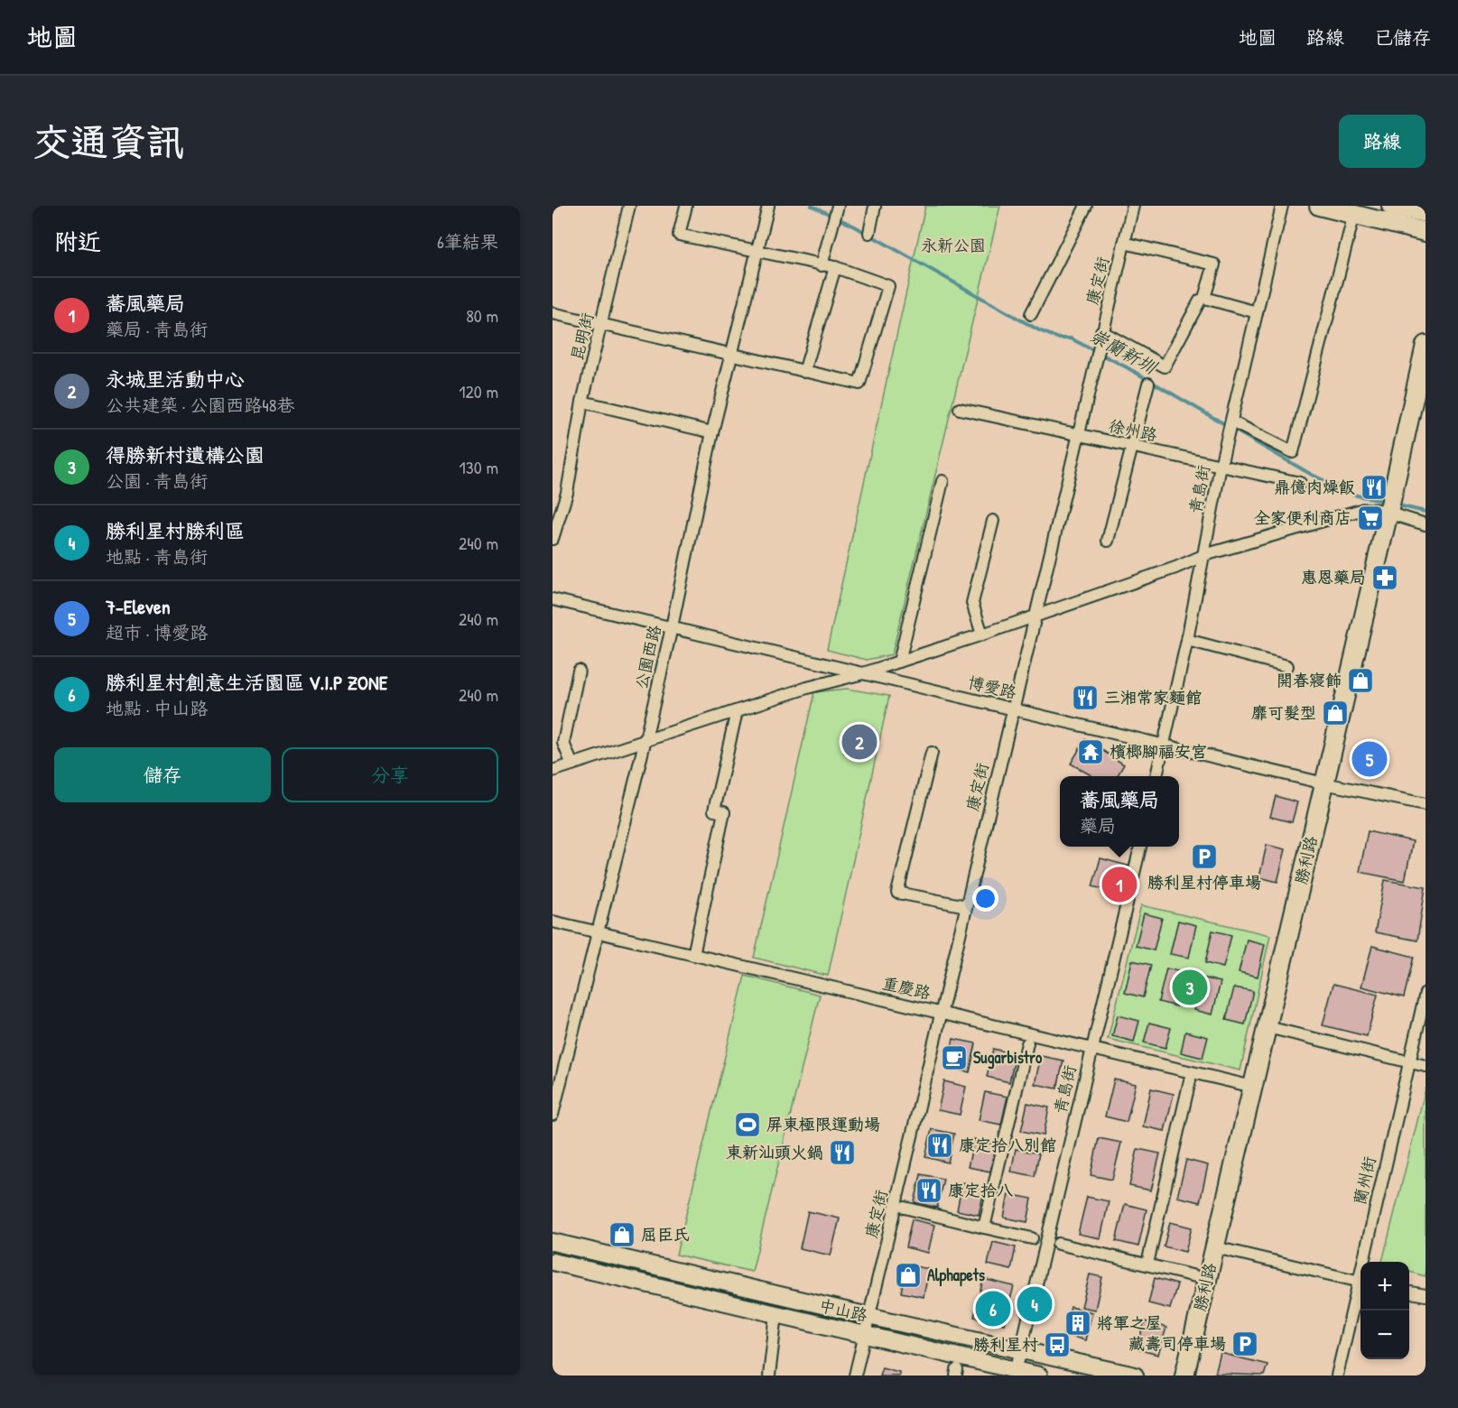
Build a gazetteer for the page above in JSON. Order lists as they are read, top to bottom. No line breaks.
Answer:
{"streets":{"main road":["勝利路"],"street":["康定街","昆明街","徐州路","青島街","公園西路","博愛路","重慶路","蘭州街","中山路"]},"crossings":[["康定街","徐州路"],["康定街","博愛路"],["康定街","重慶路"],["康定街","中山路"],["徐州路","青島街"],["青島街","博愛路"],["青島街","重慶路"],["青島街","中山路"],["公園西路","博愛路"],["公園西路","重慶路"],["博愛路","勝利路"],["勝利路","重慶路"]],"water":["崇蘭新圳"],"parks":["永新公園"],"places":{"restaurant":["鼎億肉燥飯","三湘常家麵館","康定拾八別館","東新汕頭火鍋","康定拾八"],"supermarket":["全家便利商店"],"pharmacy":["惠恩藥局"],"shop":["開春寢飾","靡可髮型","屈臣氏","Alphapets"],"temple":["檳榔腳福安宮"],"parking":["勝利星村停車場","藏壽司停車場"],"cafe":["Sugarbistro"],"sports":["屏東極限運動場"],"building":["將軍之屋"],"bus stop":["勝利星村"]},"page":{"header":"地圖","nav":["地圖","路線","已儲存"],"buttons":["路線",["儲存","分享"]],"title":"交通資訊","heading":["附近","6筆結果"],"list":[{"mark":"1","name":"蕎風藥局","note":"藥局 · 青島街","value":"80 m"},{"mark":"2","name":"永城里活動中心","note":"公共建築 · 公園西路48巷","value":"120 m"},{"mark":"3","name":"得勝新村遺構公園","note":"公園 · 青島街","value":"130 m"},{"mark":"4","name":"勝利星村勝利區","note":"地點 · 青島街","value":"240 m"},{"mark":"5","name":"7-Eleven","note":"超市 · 博愛路","value":"240 m"},{"mark":"6","name":"勝利星村創意生活園區 V.I.P ZONE","note":"地點 · 中山路","value":"240 m"}],"pins":["2","5","1","3","4","6"],"popup":["蕎風藥局","藥局"],"map_buttons":["+","−"]}}
